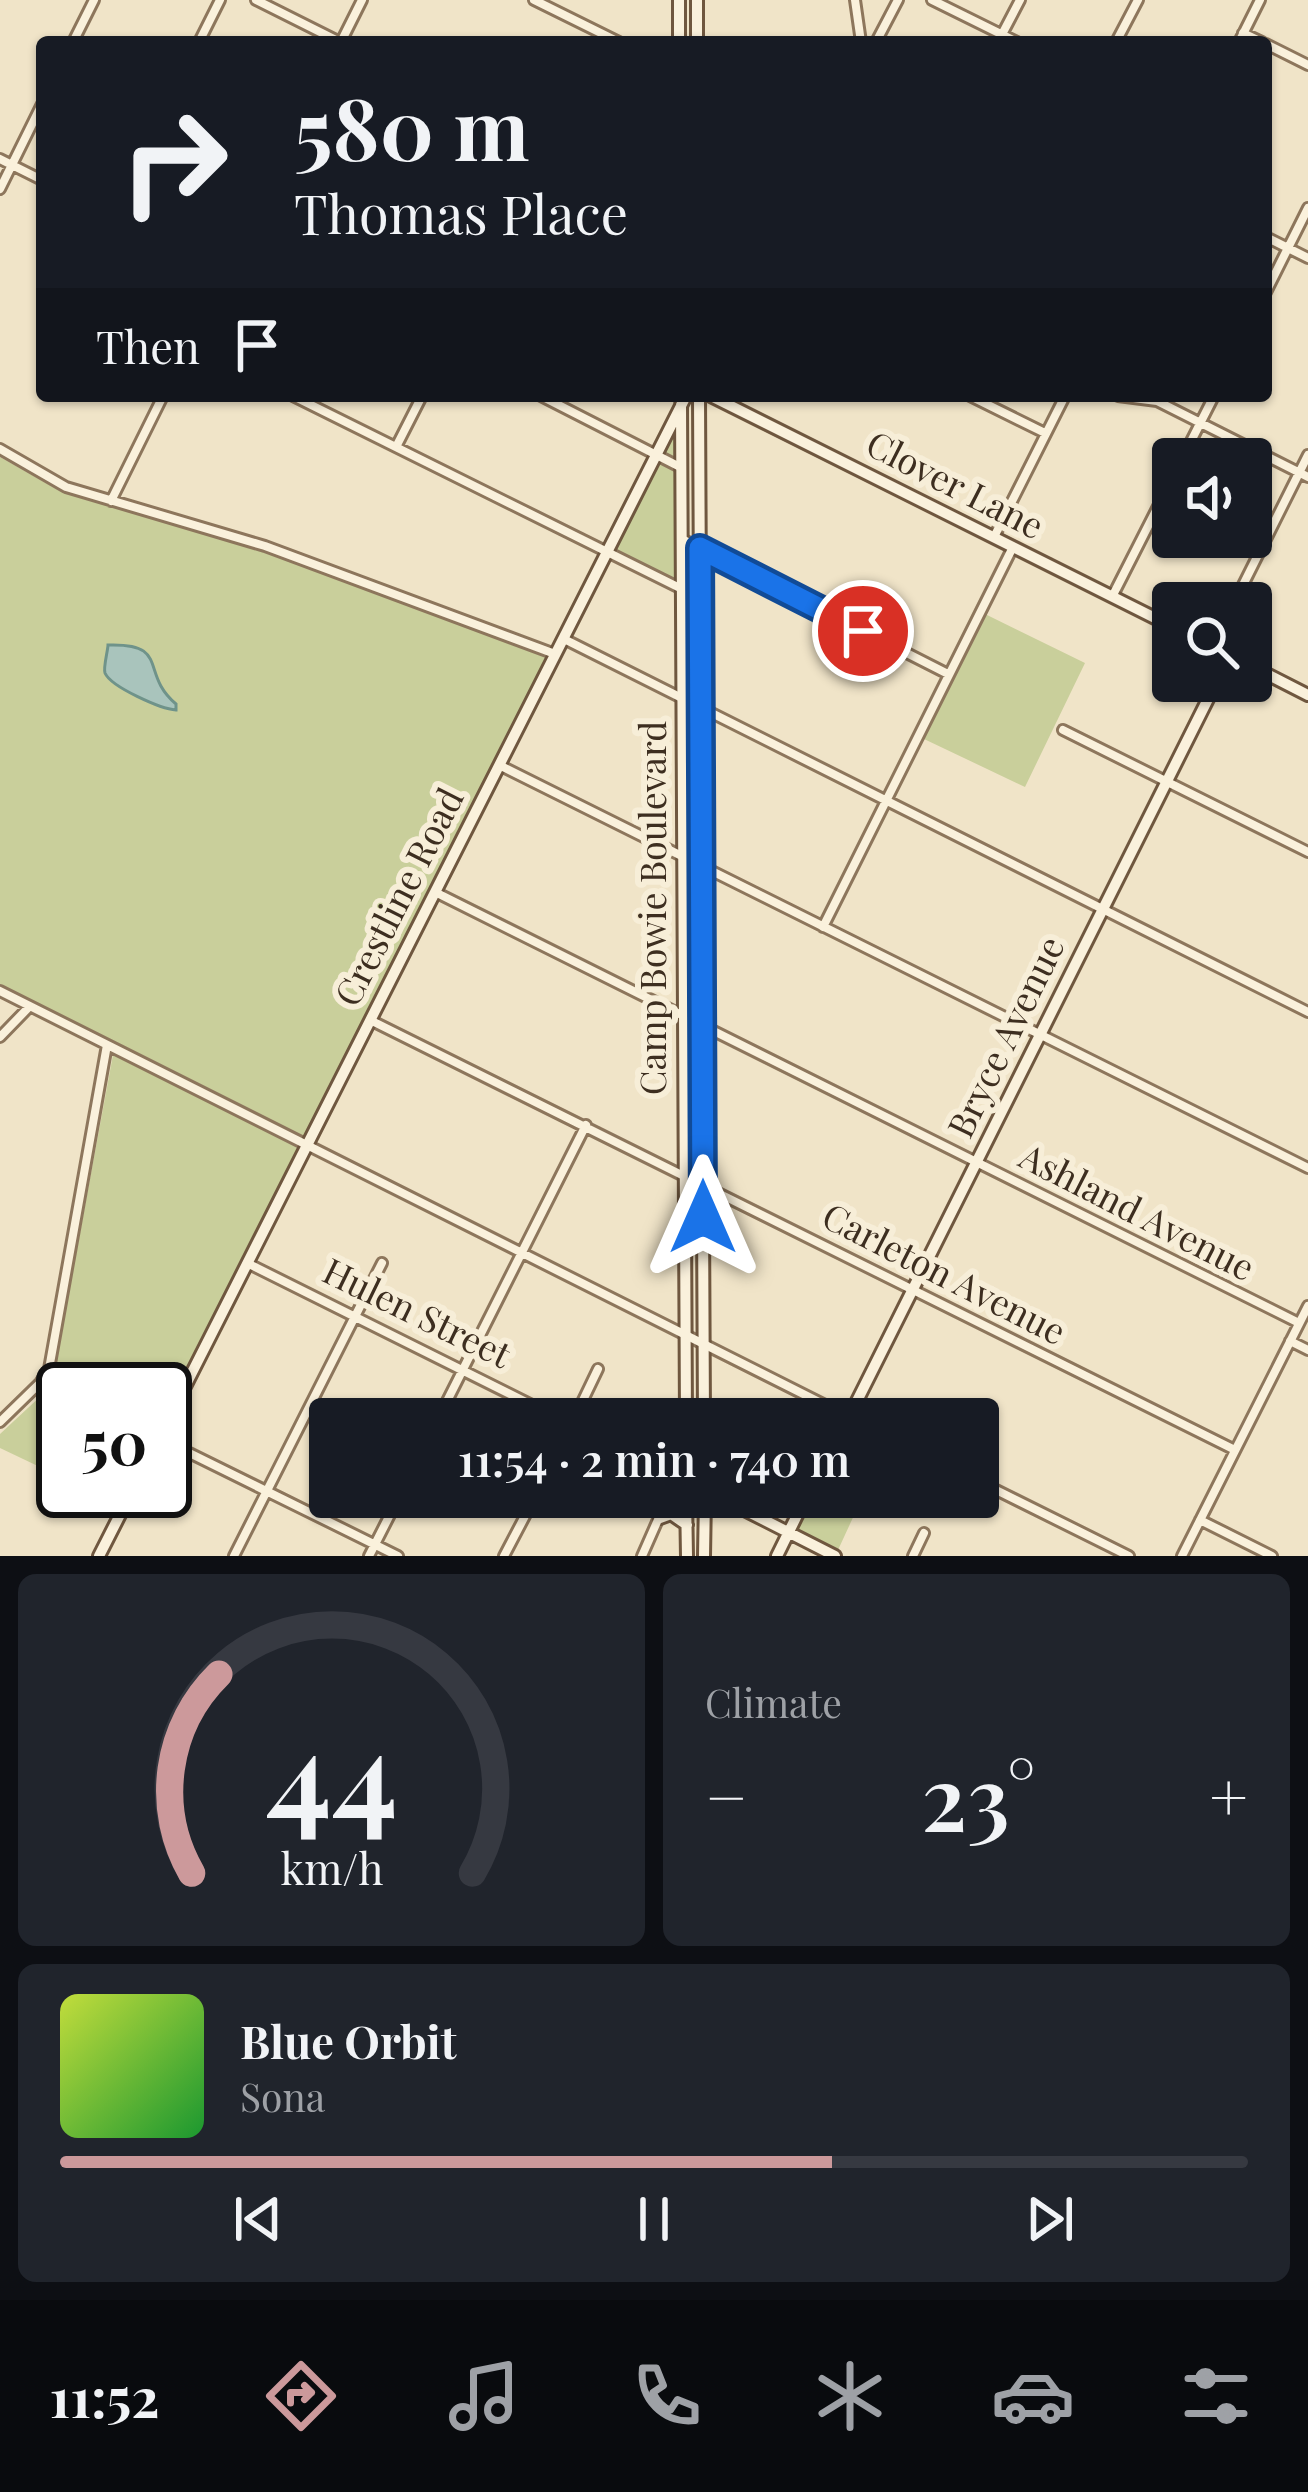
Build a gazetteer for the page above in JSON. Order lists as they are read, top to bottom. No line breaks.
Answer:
{"streets":{"street":["Clover Lane","Crestline Road","Camp Bowie Boulevard","Bryce Avenue","Ashland Avenue","Carleton Avenue","Hulen Street"]},"crossings":[["Crestline Road","Ashland Avenue"],["Crestline Road","Carleton Avenue"],["Crestline Road","Hulen Street"],["Camp Bowie Boulevard","Ashland Avenue"],["Camp Bowie Boulevard","Carleton Avenue"],["Bryce Avenue","Ashland Avenue"],["Bryce Avenue","Carleton Avenue"]],"page":{"turn":["580 m","Thomas Place"],"then":"Then","limit":"50","trip":"11:54 · 2 min · 740 m","tile":"Climate","heat":["−","23°","+"],"song":["Blue Orbit","Sona"],"tabs":"11:52","gauge":["44","km/h"]}}
